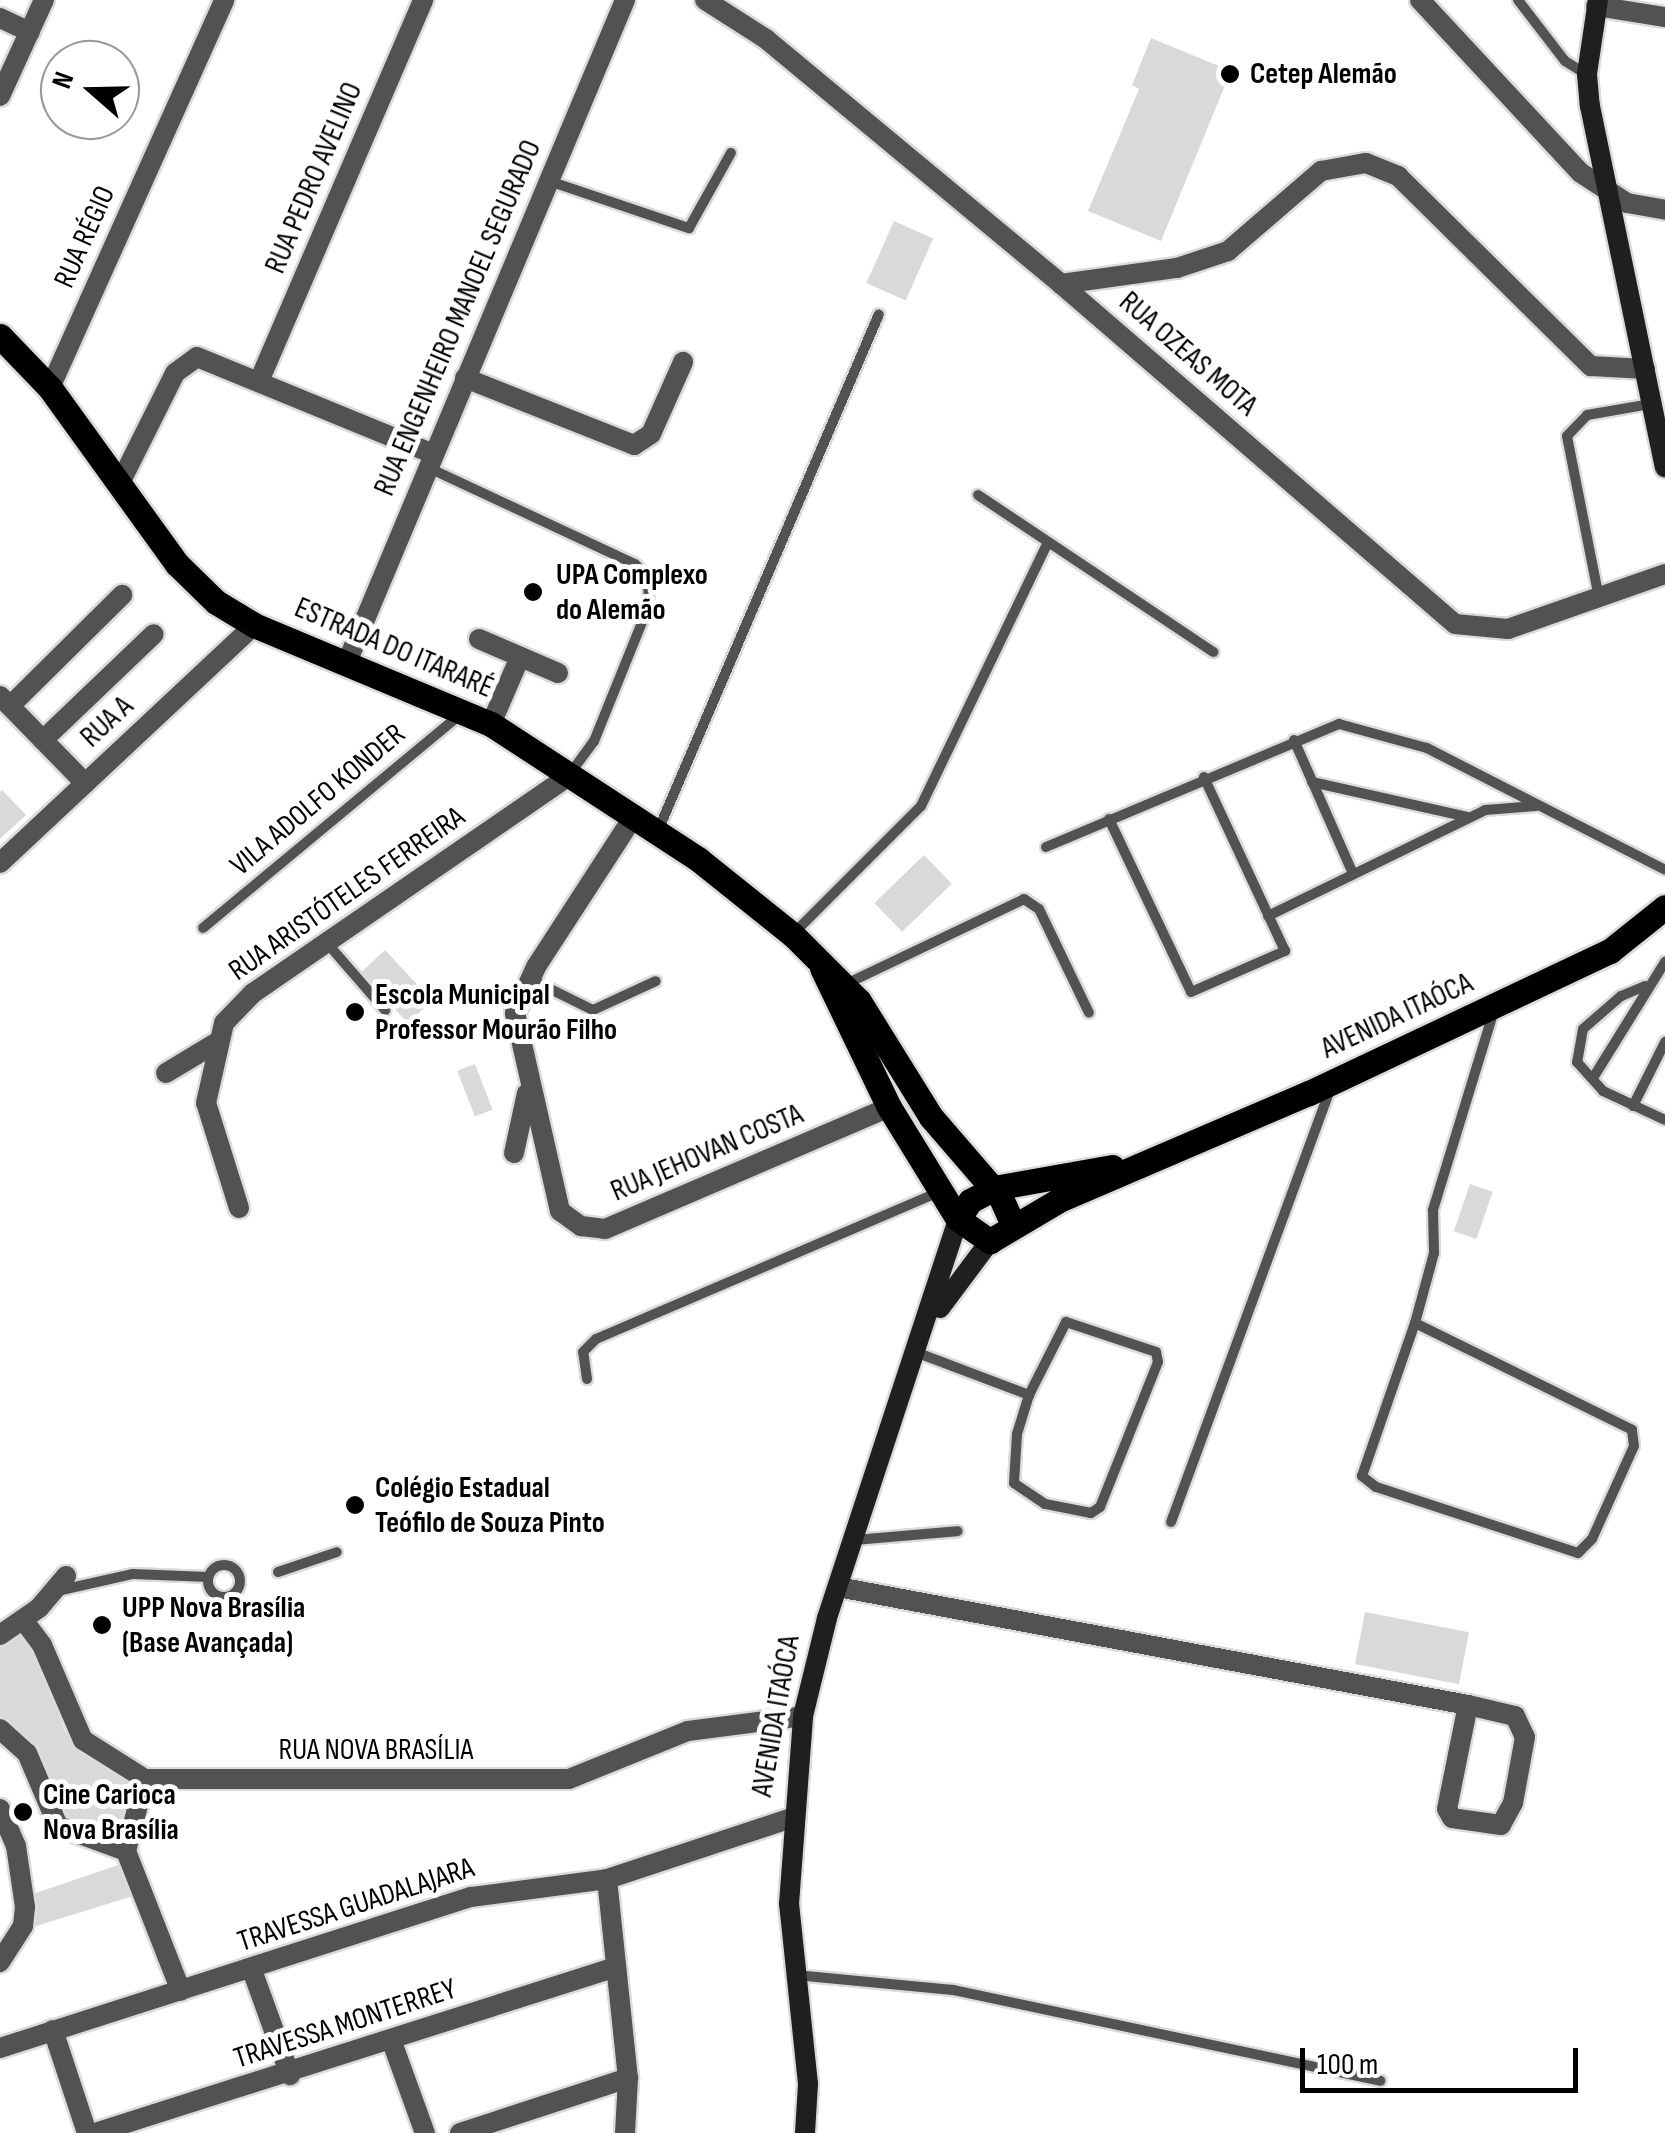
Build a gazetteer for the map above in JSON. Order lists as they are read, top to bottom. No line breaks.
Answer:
{"streets":{"main road":["ESTRADA DO ITARARÉ","AVENIDA ITAÓCA"],"street":["RUA PEDRO AVELINO","RUA RÉGIO","RUA ENGENHEIRO MANOEL SEGURADO","RUA OZEAS MOTA","RUA A","RUA ARISTÓTELES FERREIRA","RUA JEHOVAN COSTA","RUA NOVA BRASÍLIA","TRAVESSA GUADALAJARA","TRAVESSA MONTERREY"],"lane":["VILA ADOLFO KONDER"]},"crossings":[["RUA RÉGIO","ESTRADA DO ITARARÉ"],["RUA ENGENHEIRO MANOEL SEGURADO","ESTRADA DO ITARARÉ"],["ESTRADA DO ITARARÉ","RUA A"],["ESTRADA DO ITARARÉ","VILA ADOLFO KONDER"],["ESTRADA DO ITARARÉ","RUA ARISTÓTELES FERREIRA"],["ESTRADA DO ITARARÉ","AVENIDA ITAÓCA"],["ESTRADA DO ITARARÉ","RUA JEHOVAN COSTA"],["AVENIDA ITAÓCA","RUA NOVA BRASÍLIA"],["AVENIDA ITAÓCA","TRAVESSA GUADALAJARA"]],"places":["Cetep Alemão","UPA Complexo do Alemão","Escola Municipal Professor Mourão Filho","Colégio Estadual Teófilo de Souza Pinto","UPP Nova Brasília (Base Avançada)","Cine Carioca Nova Brasília"],"scale_bar":"100 m","north":"left"}
